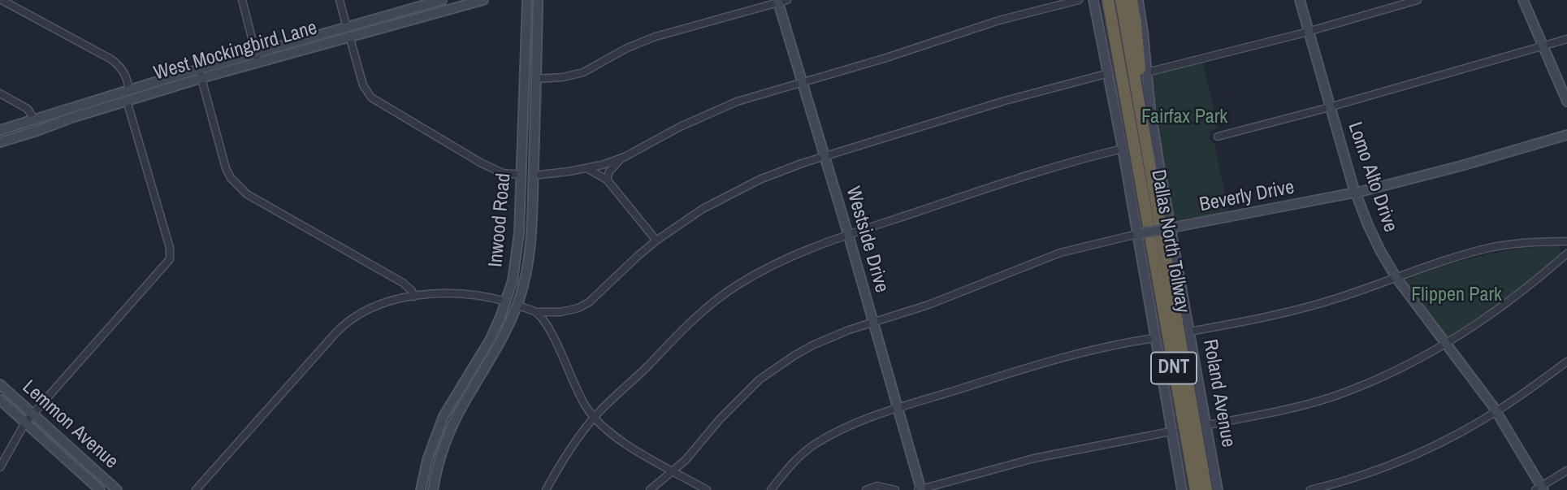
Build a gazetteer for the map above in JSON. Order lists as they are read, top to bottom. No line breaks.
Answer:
{"streets":{"highway":["Dallas North Tollway","DNT"],"street":["West Mockingbird Lane","Lomo Alto Drive","Beverly Drive","Inwood Road","Westside Drive","Roland Avenue","Lemmon Avenue"]},"crossings":[["Lomo Alto Drive","Beverly Drive"],["Beverly Drive","Westside Drive"],["Beverly Drive","Roland Avenue"]],"parks":["Fairfax Park","Flippen Park"]}
